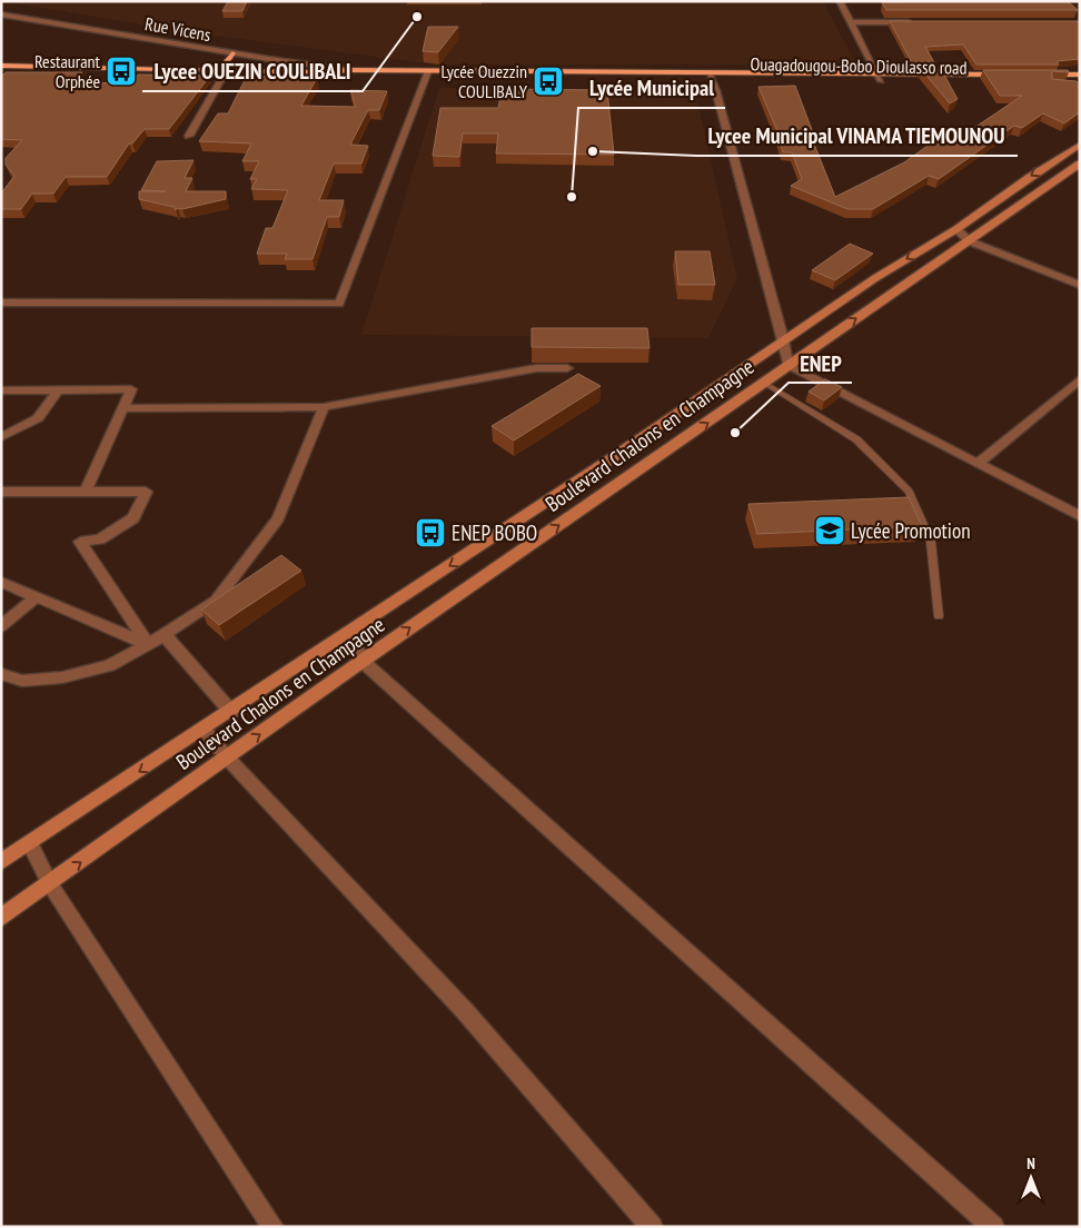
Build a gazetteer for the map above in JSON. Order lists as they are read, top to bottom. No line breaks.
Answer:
{"streets":{"highway":["Ouagadougou-Bobo Dioulasso road"],"main road":["Boulevard Chalons en Champagne"],"street":["Rue Vicens"]},"crossings":[["Rue Vicens","Ouagadougou-Bobo Dioulasso road"]],"places":{"other":["Lycee OUEZIN COULIBALI","Lycee Municipal VINAMA TIEMOUNOU","Lycée Municipal","ENEP"],"bus stop":["Restaurant Orphée","Lycée Ouezzin COULIBALY","ENEP BOBO"],"school or university":["Lycée Promotion"]},"north":"top"}
